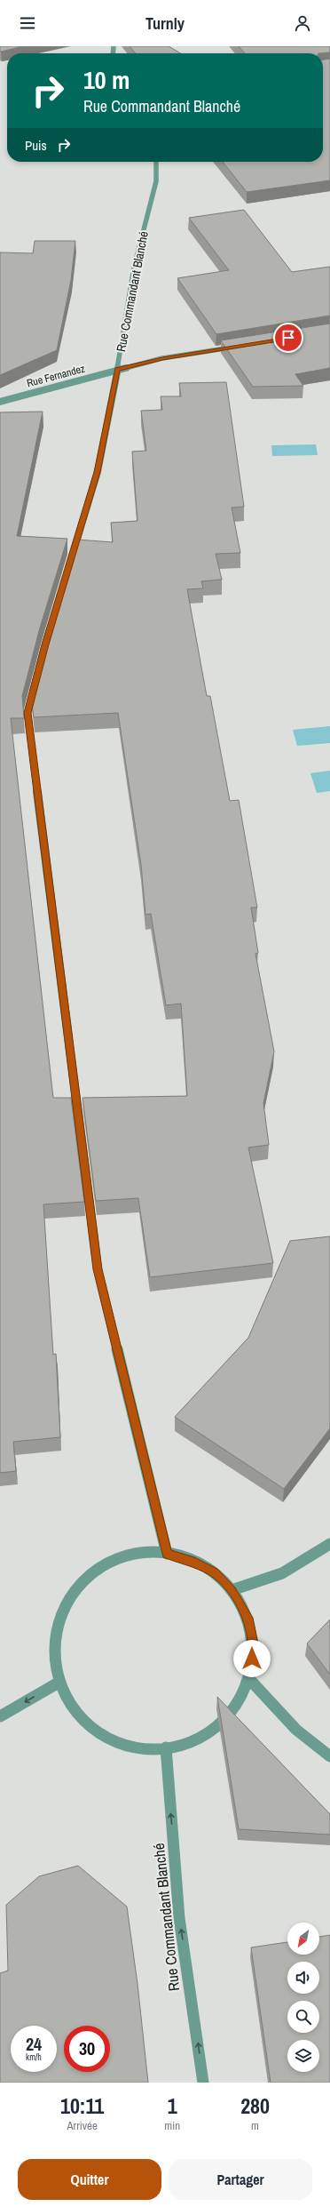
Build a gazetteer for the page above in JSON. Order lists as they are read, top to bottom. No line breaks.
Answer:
{"streets":{"street":["Rue Commandant Blanché","Rue Fernandez"]},"crossings":[["Rue Commandant Blanché","Rue Fernandez"]],"one_way":["Rue Commandant Blanché"],"north":"bottom left","page":{"header":"Turnly","turn":["10 m","Rue Commandant Blanché"],"then":"Puis","speed":"24 km/h","limit":"30","eta":["10:11","Arrivée","1","min","280","m"],"buttons":["Quitter","Partager"]}}
